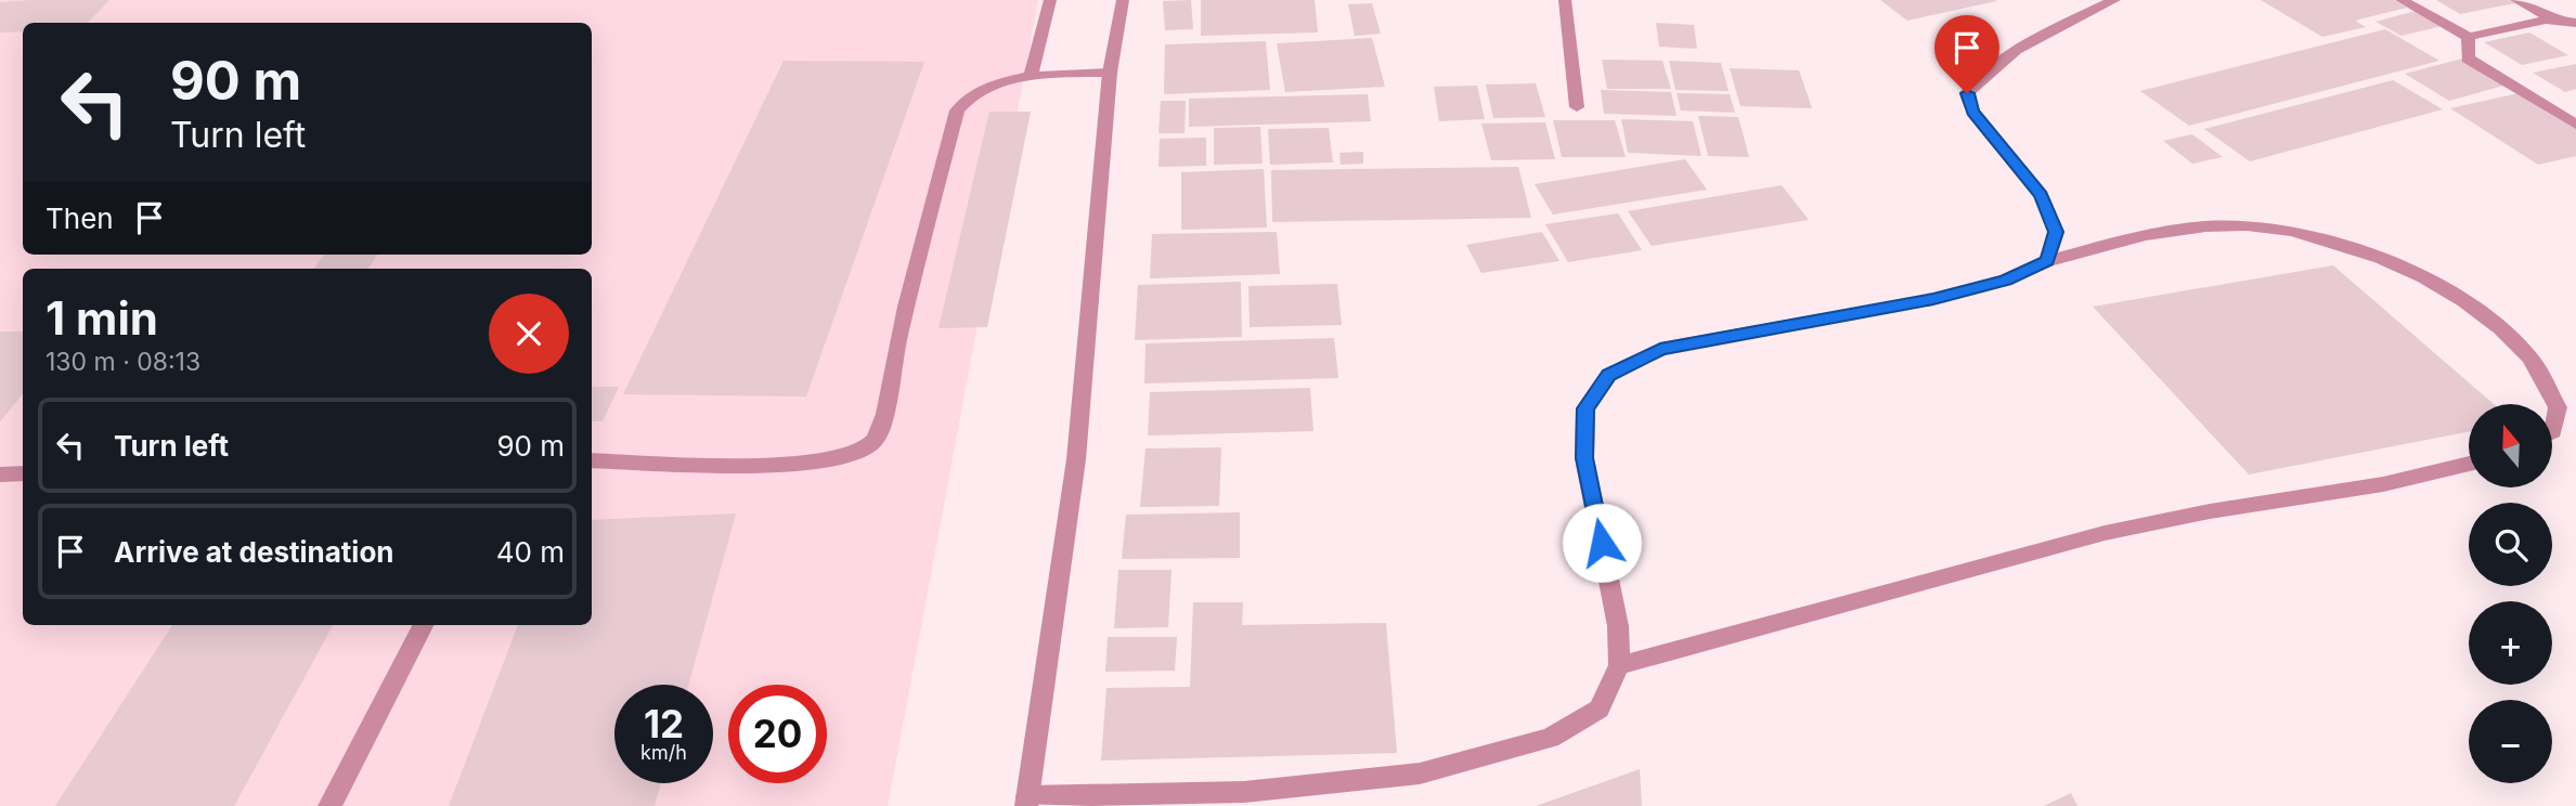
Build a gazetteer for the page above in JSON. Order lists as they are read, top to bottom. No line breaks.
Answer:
{"north":"top","page":{"turn":["90 m","Turn left"],"then":"Then","heading":["1 min","130 m · 08:13"],"list":[{"name":"Turn left","value":"90 m"},{"name":"Arrive at destination","value":"40 m"}],"map_buttons":["+","−"],"speed":"12 km/h","limit":"20"}}
